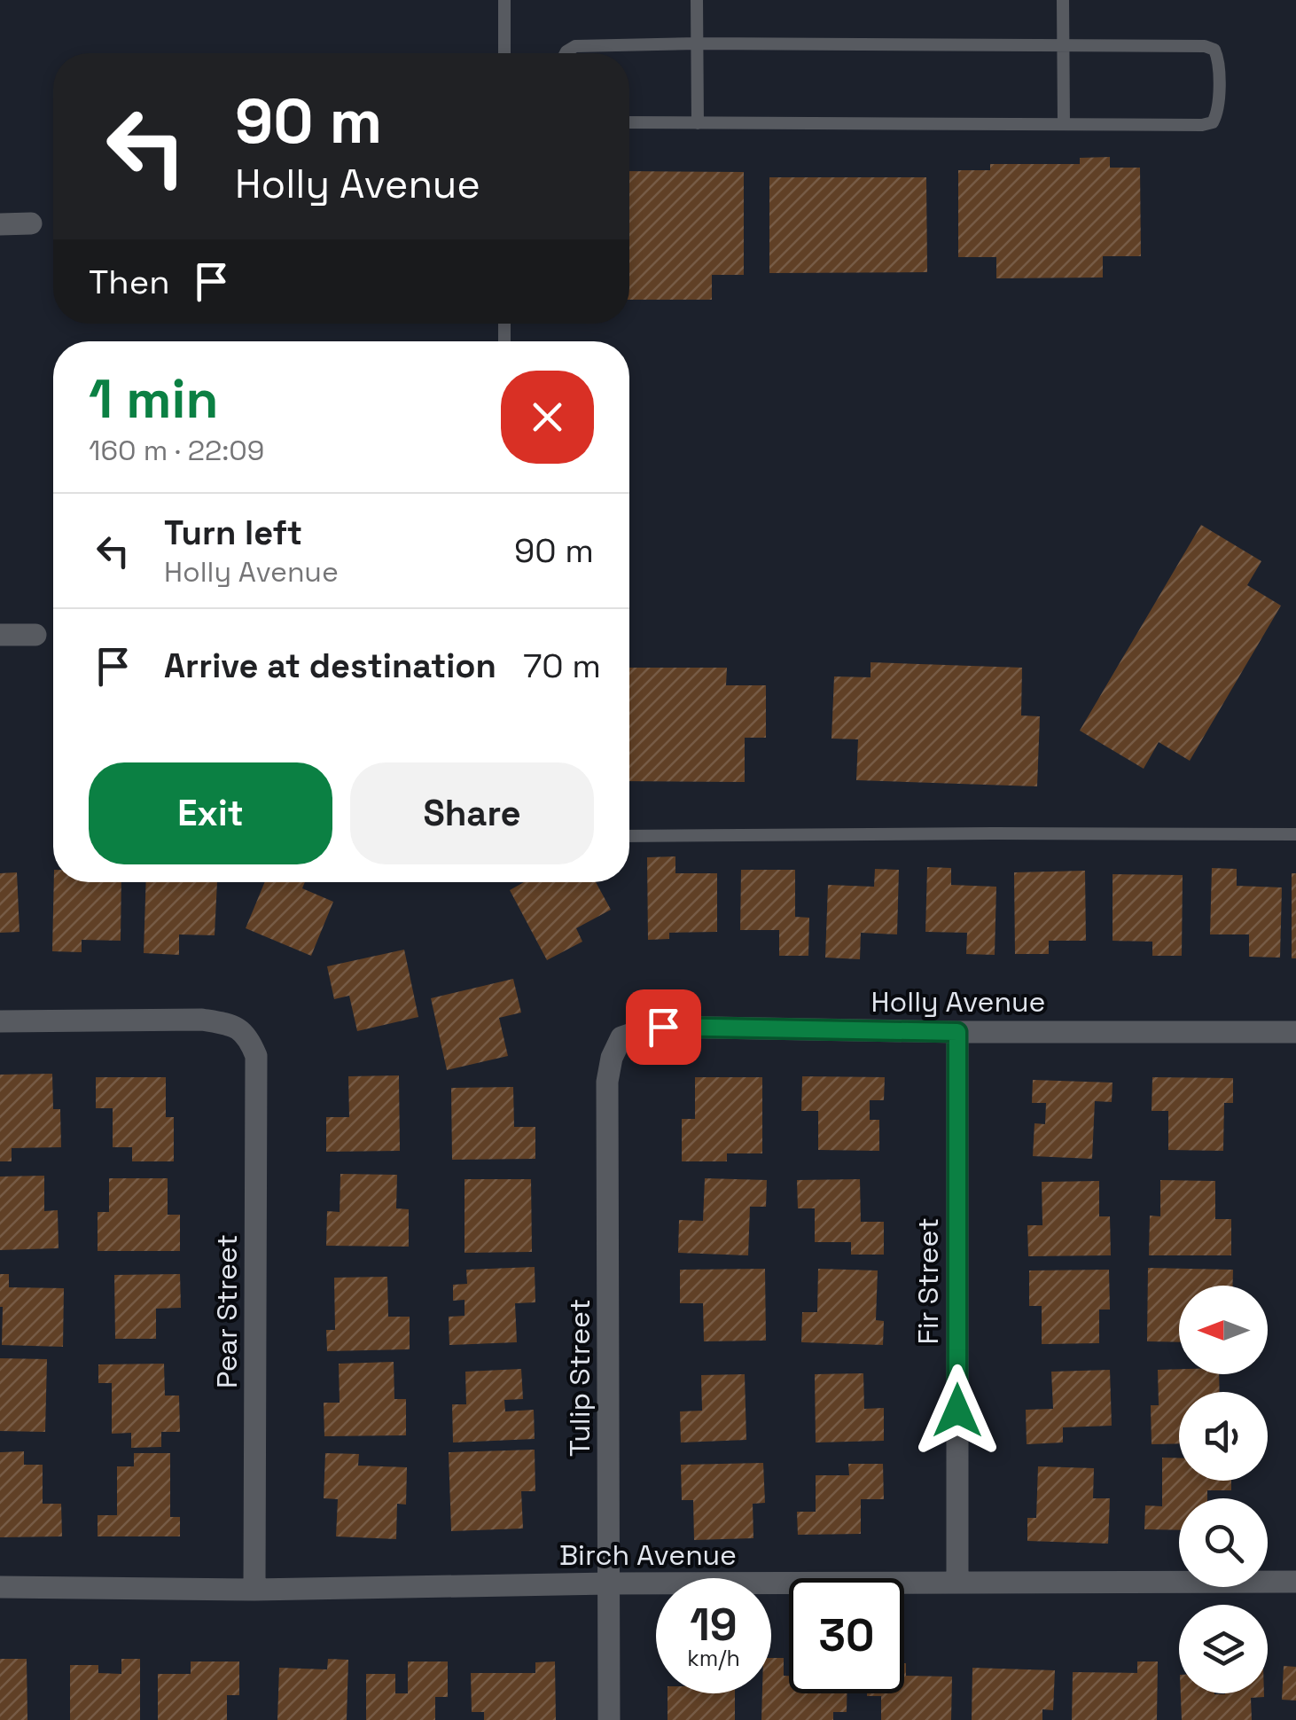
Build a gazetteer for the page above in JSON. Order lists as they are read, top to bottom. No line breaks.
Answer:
{"streets":{"street":["Holly Avenue","Fir Street","Pear Street","Tulip Street","Birch Avenue"]},"crossings":[["Holly Avenue","Fir Street"],["Holly Avenue","Tulip Street"],["Fir Street","Birch Avenue"],["Pear Street","Birch Avenue"],["Tulip Street","Birch Avenue"]],"north":"left","page":{"turn":["90 m","Holly Avenue"],"then":"Then","heading":["1 min","160 m · 22:09"],"list":[{"name":"Turn left","note":"Holly Avenue","value":"90 m"},{"name":"Arrive at destination","value":"70 m"}],"buttons":["Exit","Share"],"speed":"19 km/h","limit":"30"}}
